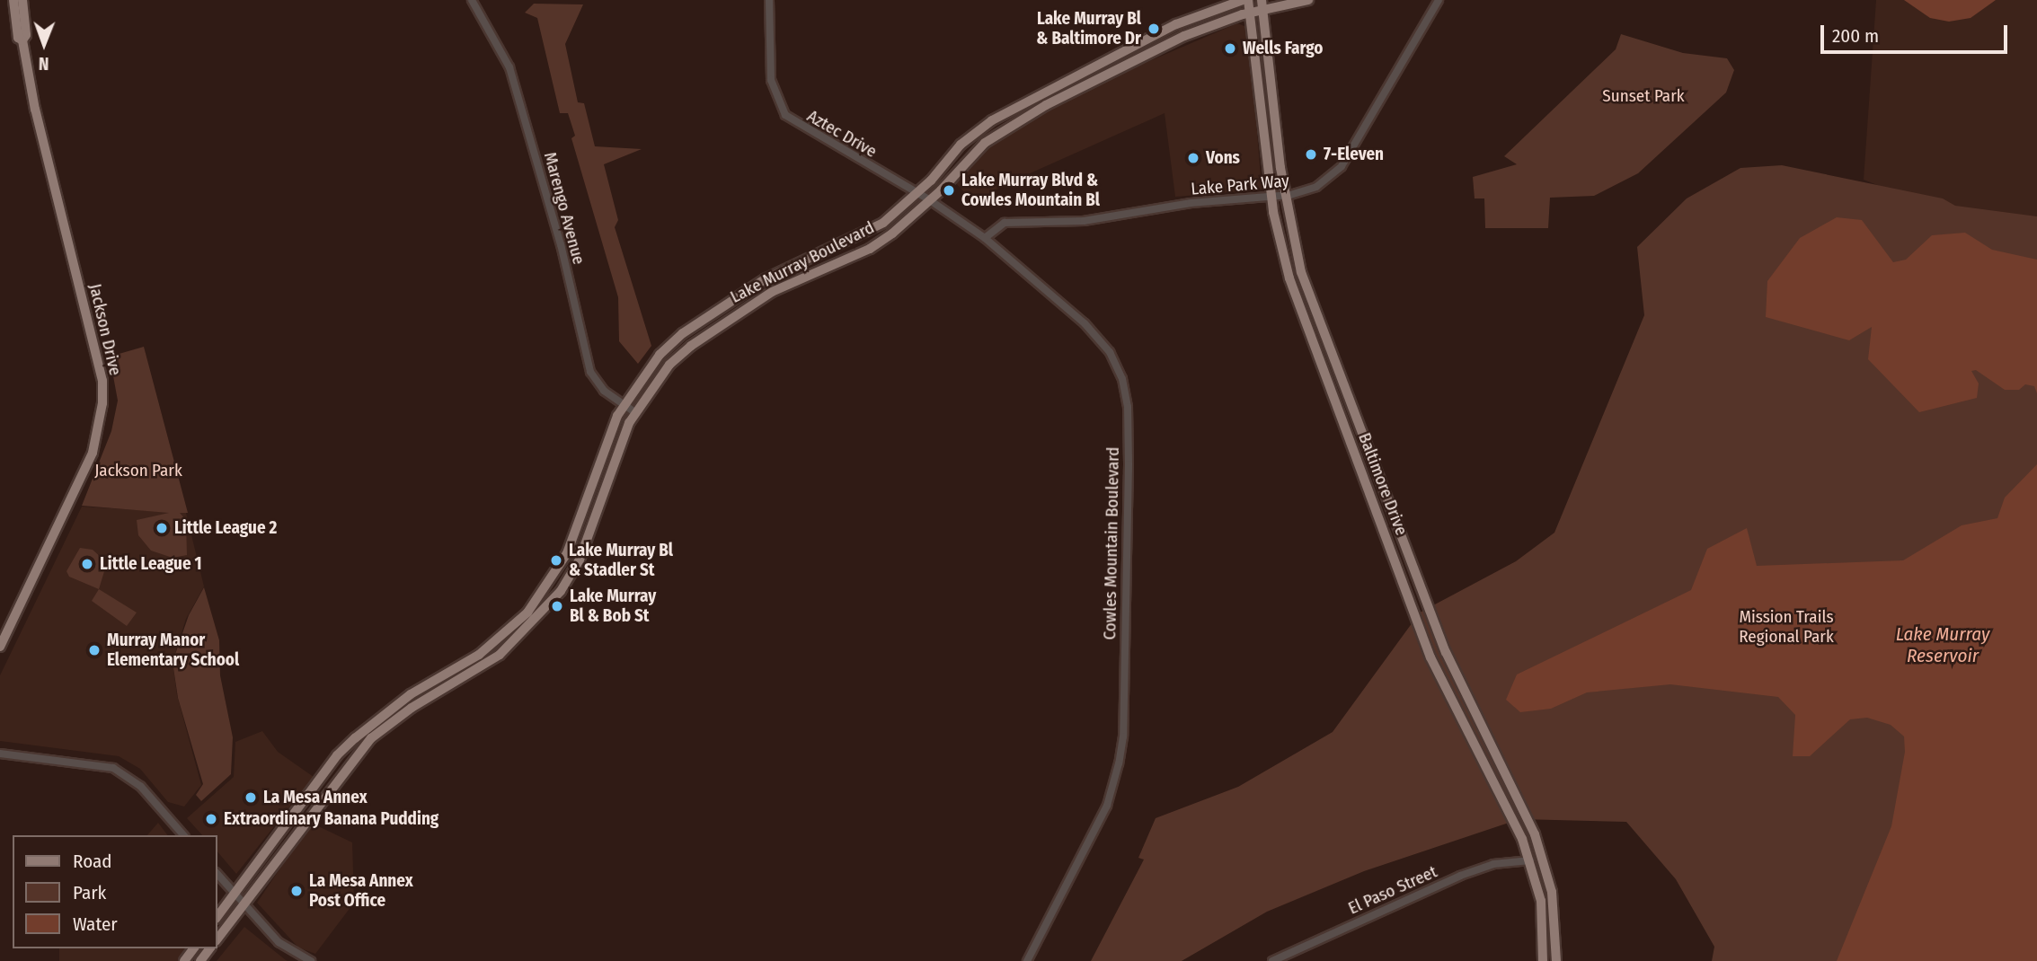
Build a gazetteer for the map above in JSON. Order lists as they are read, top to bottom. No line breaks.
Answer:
{"streets":{"main road":["Lake Murray Boulevard","Jackson Drive","Baltimore Drive"],"street":["Aztec Drive","Lake Park Way","Marengo Avenue","Cowles Mountain Boulevard","El Paso Street"]},"crossings":[["Aztec Drive","Lake Murray Boulevard"],["Aztec Drive","Cowles Mountain Boulevard"],["Lake Park Way","Baltimore Drive"],["Lake Park Way","Cowles Mountain Boulevard"],["Marengo Avenue","Lake Murray Boulevard"],["Lake Murray Boulevard","Baltimore Drive"],["Lake Murray Boulevard","Cowles Mountain Boulevard"],["Baltimore Drive","El Paso Street"]],"water":["Lake Murray Reservoir"],"parks":["Sunset Park","Jackson Park","Mission Trails Regional Park"],"places":["Lake Murray Bl & Baltimore Dr","Wells Fargo","7-Eleven","Vons","Lake Murray Blvd & Cowles Mountain Bl","Little League 2","Lake Murray Bl & Stadler St","Little League 1","Lake Murray Bl & Bob St","Murray Manor Elementary School","La Mesa Annex","Extraordinary Banana Pudding","La Mesa Annex Post Office"],"legend":["Road","Park","Water"],"scale_bar":"200 m","north":"bottom"}
